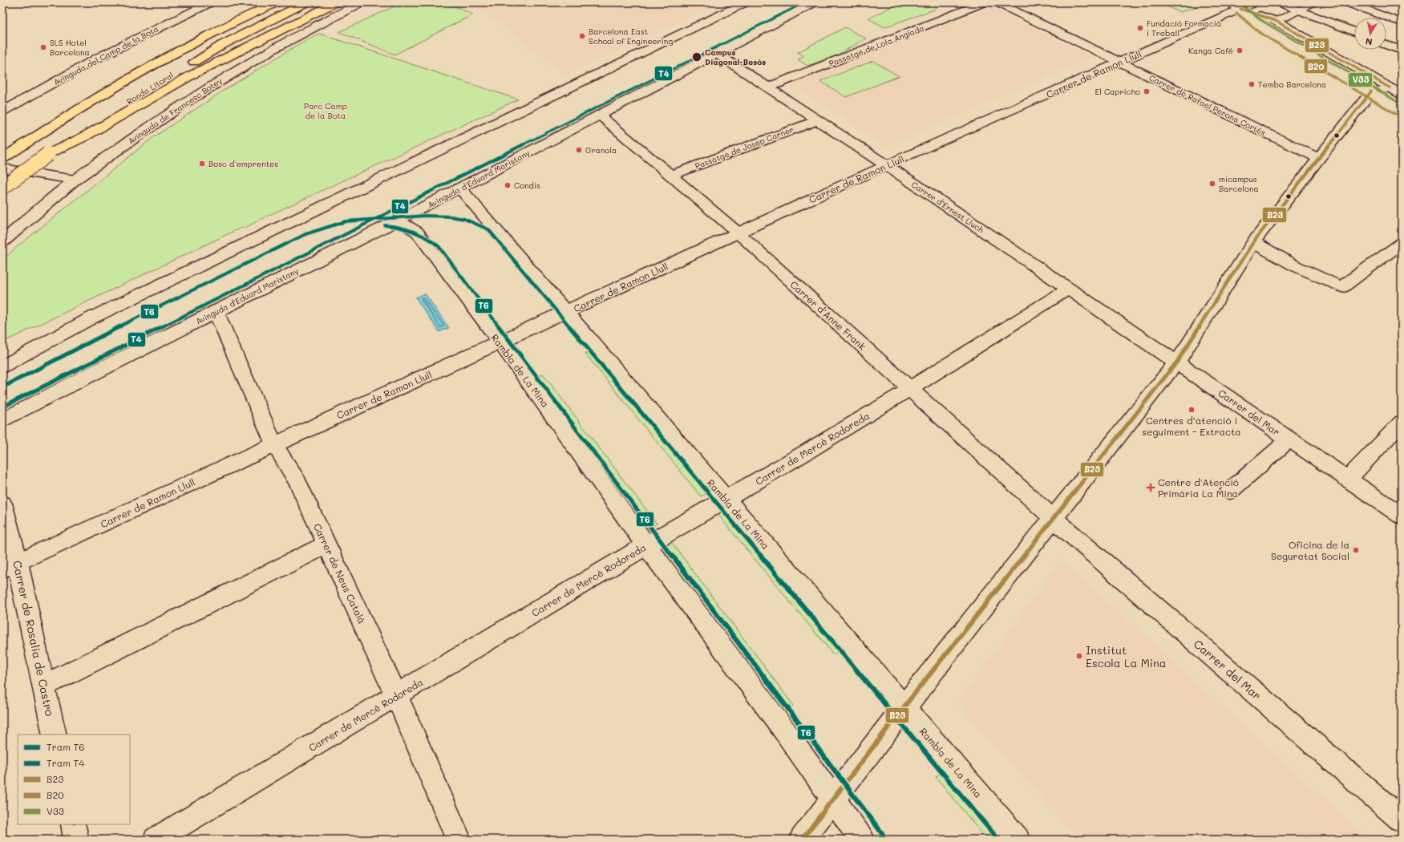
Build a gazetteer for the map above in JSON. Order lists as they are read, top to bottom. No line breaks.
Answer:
{"streets":{"highway":["Ronda Litoral"],"street":["Passatge de Lola Anglada","Avinguda del Camp de la Bota","Carrer de Ramon Llull","Carrer de Rafael Perona Cortés","Avinguda de Francesc Botey","Passatge de Josep Carner","Avinguda d'Eduard Maristany","Carrer d'Ernest Lluch","Carrer d'Anne Frank","Rambla de La Mina","Carrer del Mar","Carrer de Mercè Rodoreda","Carrer de Neus Català","Carrer de Rosalía de Castro"]},"crossings":[["Passatge de Lola Anglada","Carrer d'Ernest Lluch"],["Carrer de Ramon Llull","Carrer de Rafael Perona Cortés"],["Carrer de Ramon Llull","Carrer d'Ernest Lluch"],["Carrer de Ramon Llull","Carrer d'Anne Frank"],["Carrer de Ramon Llull","Rambla de La Mina"],["Carrer de Ramon Llull","Carrer de Neus Català"],["Carrer de Ramon Llull","Carrer de Rosalía de Castro"],["Passatge de Josep Carner","Carrer d'Ernest Lluch"],["Passatge de Josep Carner","Carrer d'Anne Frank"],["Avinguda d'Eduard Maristany","Carrer d'Ernest Lluch"],["Avinguda d'Eduard Maristany","Carrer d'Anne Frank"],["Avinguda d'Eduard Maristany","Rambla de La Mina"],["Avinguda d'Eduard Maristany","Carrer de Neus Català"],["Carrer d'Ernest Lluch","Carrer del Mar"],["Carrer d'Ernest Lluch","Carrer de Mercè Rodoreda"],["Carrer d'Anne Frank","Carrer del Mar"],["Carrer d'Anne Frank","Carrer de Mercè Rodoreda"],["Rambla de La Mina","Carrer de Mercè Rodoreda"],["Carrer de Mercè Rodoreda","Carrer de Neus Català"]],"parks":["Parc Camp de la Bota"],"places":{"other":["Fundació Formació i Treball","Barcelona East School of Engineering","SLS Hotel Barcelona","Kanga Café","Campus Diagonal-Besòs","Tembo Barcelona","El Capricho","Granola","Bosc d'emprentes","micampus Barcelona","Condis","Centres d’atenció i seguiment - Extracta","Oficina de la Seguretat Social","Institut Escola La Mina"],"health":["Centre d'Atenció Primària La Mina"]},"lines":["transit line V33","tram line T4","transit line B23","transit line B20","tram line T6"],"legend":["Tram T6","Tram T4","B23","B20","V33"],"north":"bottom"}
